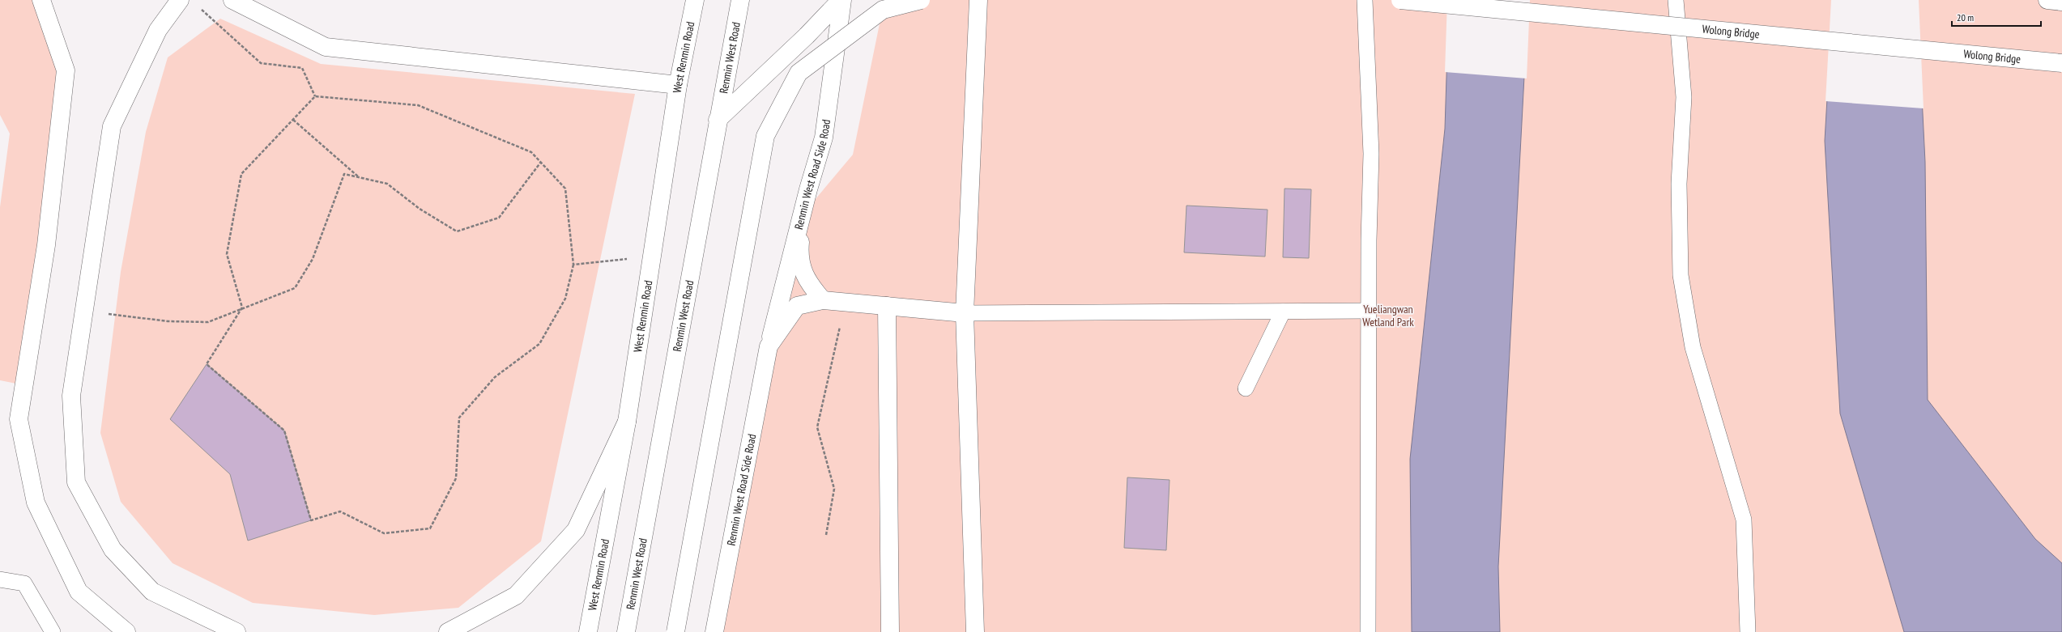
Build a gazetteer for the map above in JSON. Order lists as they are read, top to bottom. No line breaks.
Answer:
{"streets":{"main road":["Wolong Bridge","West Renmin Road","Renmin West Road","Renmin West Road Side Road"]},"parks":["Yueliangwan Wetland Park"],"scale_bar":"20 m"}
